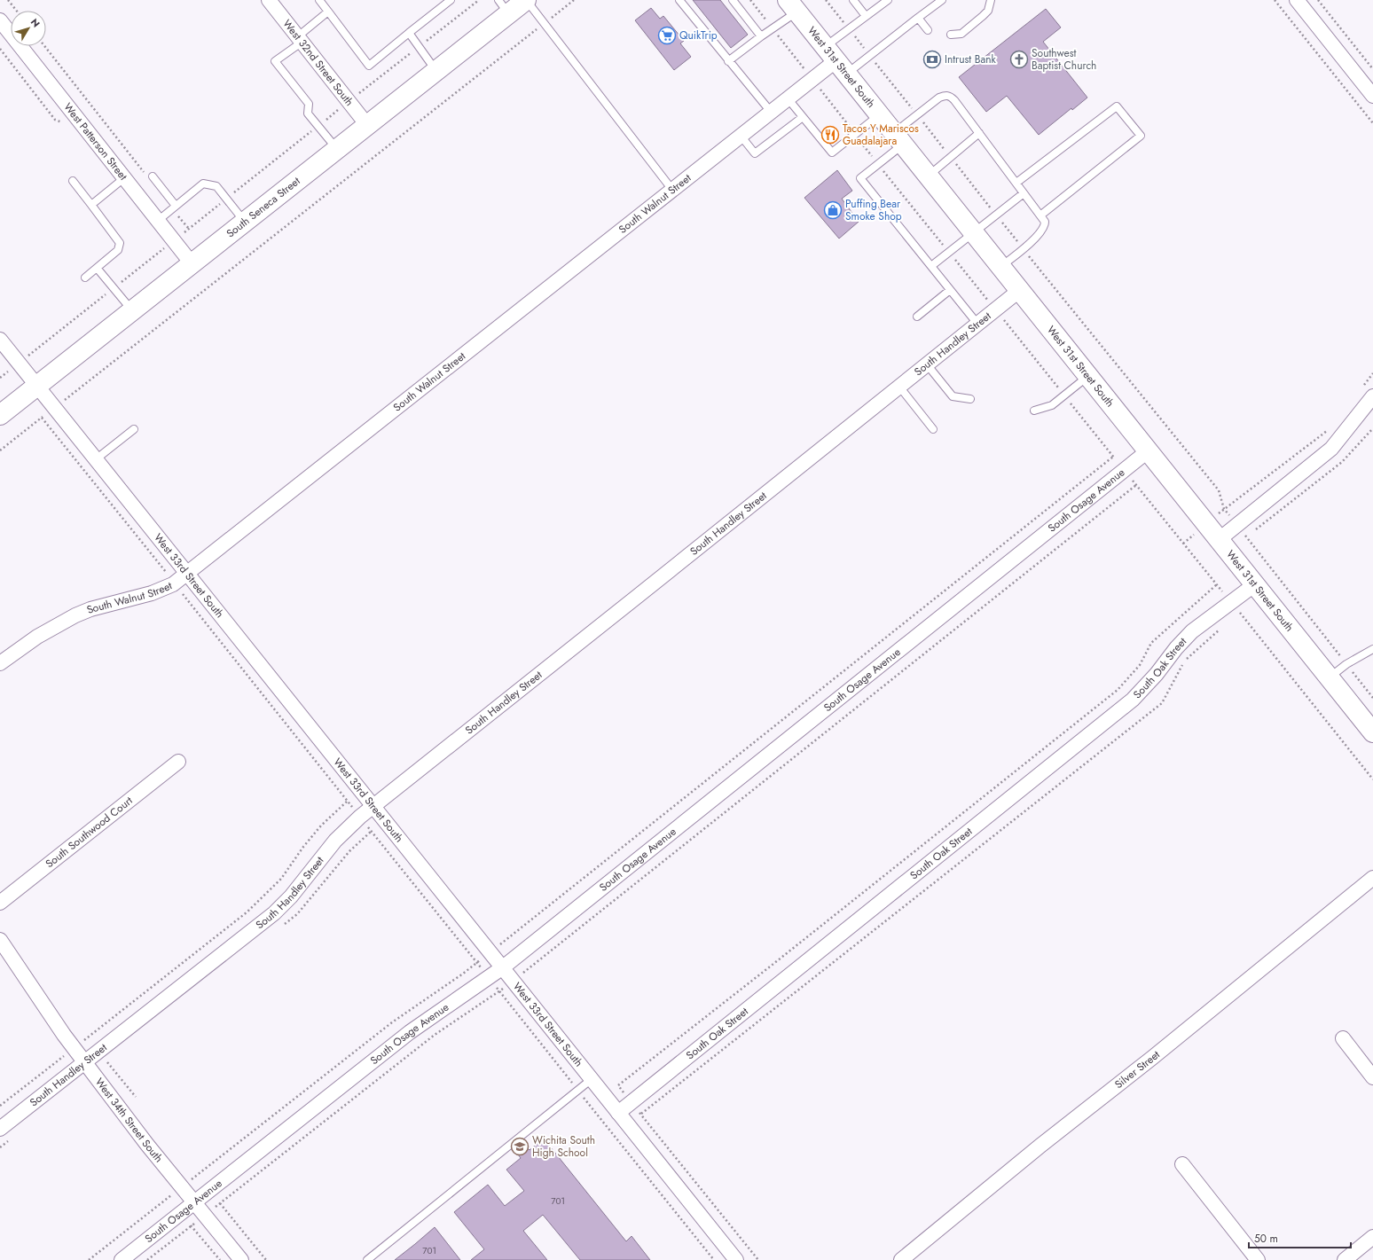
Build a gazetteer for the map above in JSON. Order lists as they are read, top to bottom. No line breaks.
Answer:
{"streets":{"street":["West 32nd Street South","West 31st Street South","West Patterson Street","South Walnut Street","South Seneca Street","South Handley Street","South Osage Avenue","West 33rd Street South","South Oak Street","South Southwood Court","Silver Street","West 34th Street South"]},"crossings":[["West 32nd Street South","South Seneca Street"],["West 31st Street South","South Walnut Street"],["West 31st Street South","South Handley Street"],["West 31st Street South","South Osage Avenue"],["West 31st Street South","South Oak Street"],["West Patterson Street","South Seneca Street"],["South Walnut Street","West 33rd Street South"],["South Seneca Street","West 33rd Street South"],["South Handley Street","West 33rd Street South"],["South Handley Street","West 34th Street South"],["South Osage Avenue","West 33rd Street South"],["South Osage Avenue","West 34th Street South"],["West 33rd Street South","South Oak Street"]],"places":{"supermarket":["QuikTrip"],"bank":["Intrust Bank"],"church":["Southwest Baptist Church"],"restaurant":["Tacos Y Mariscos Guadalajara"],"shop":["Puffing Bear Smoke Shop"],"school or university":["Wichita South High School"]},"house_numbers":["701","701"],"scale_bar":"50 m","north":"top right"}
